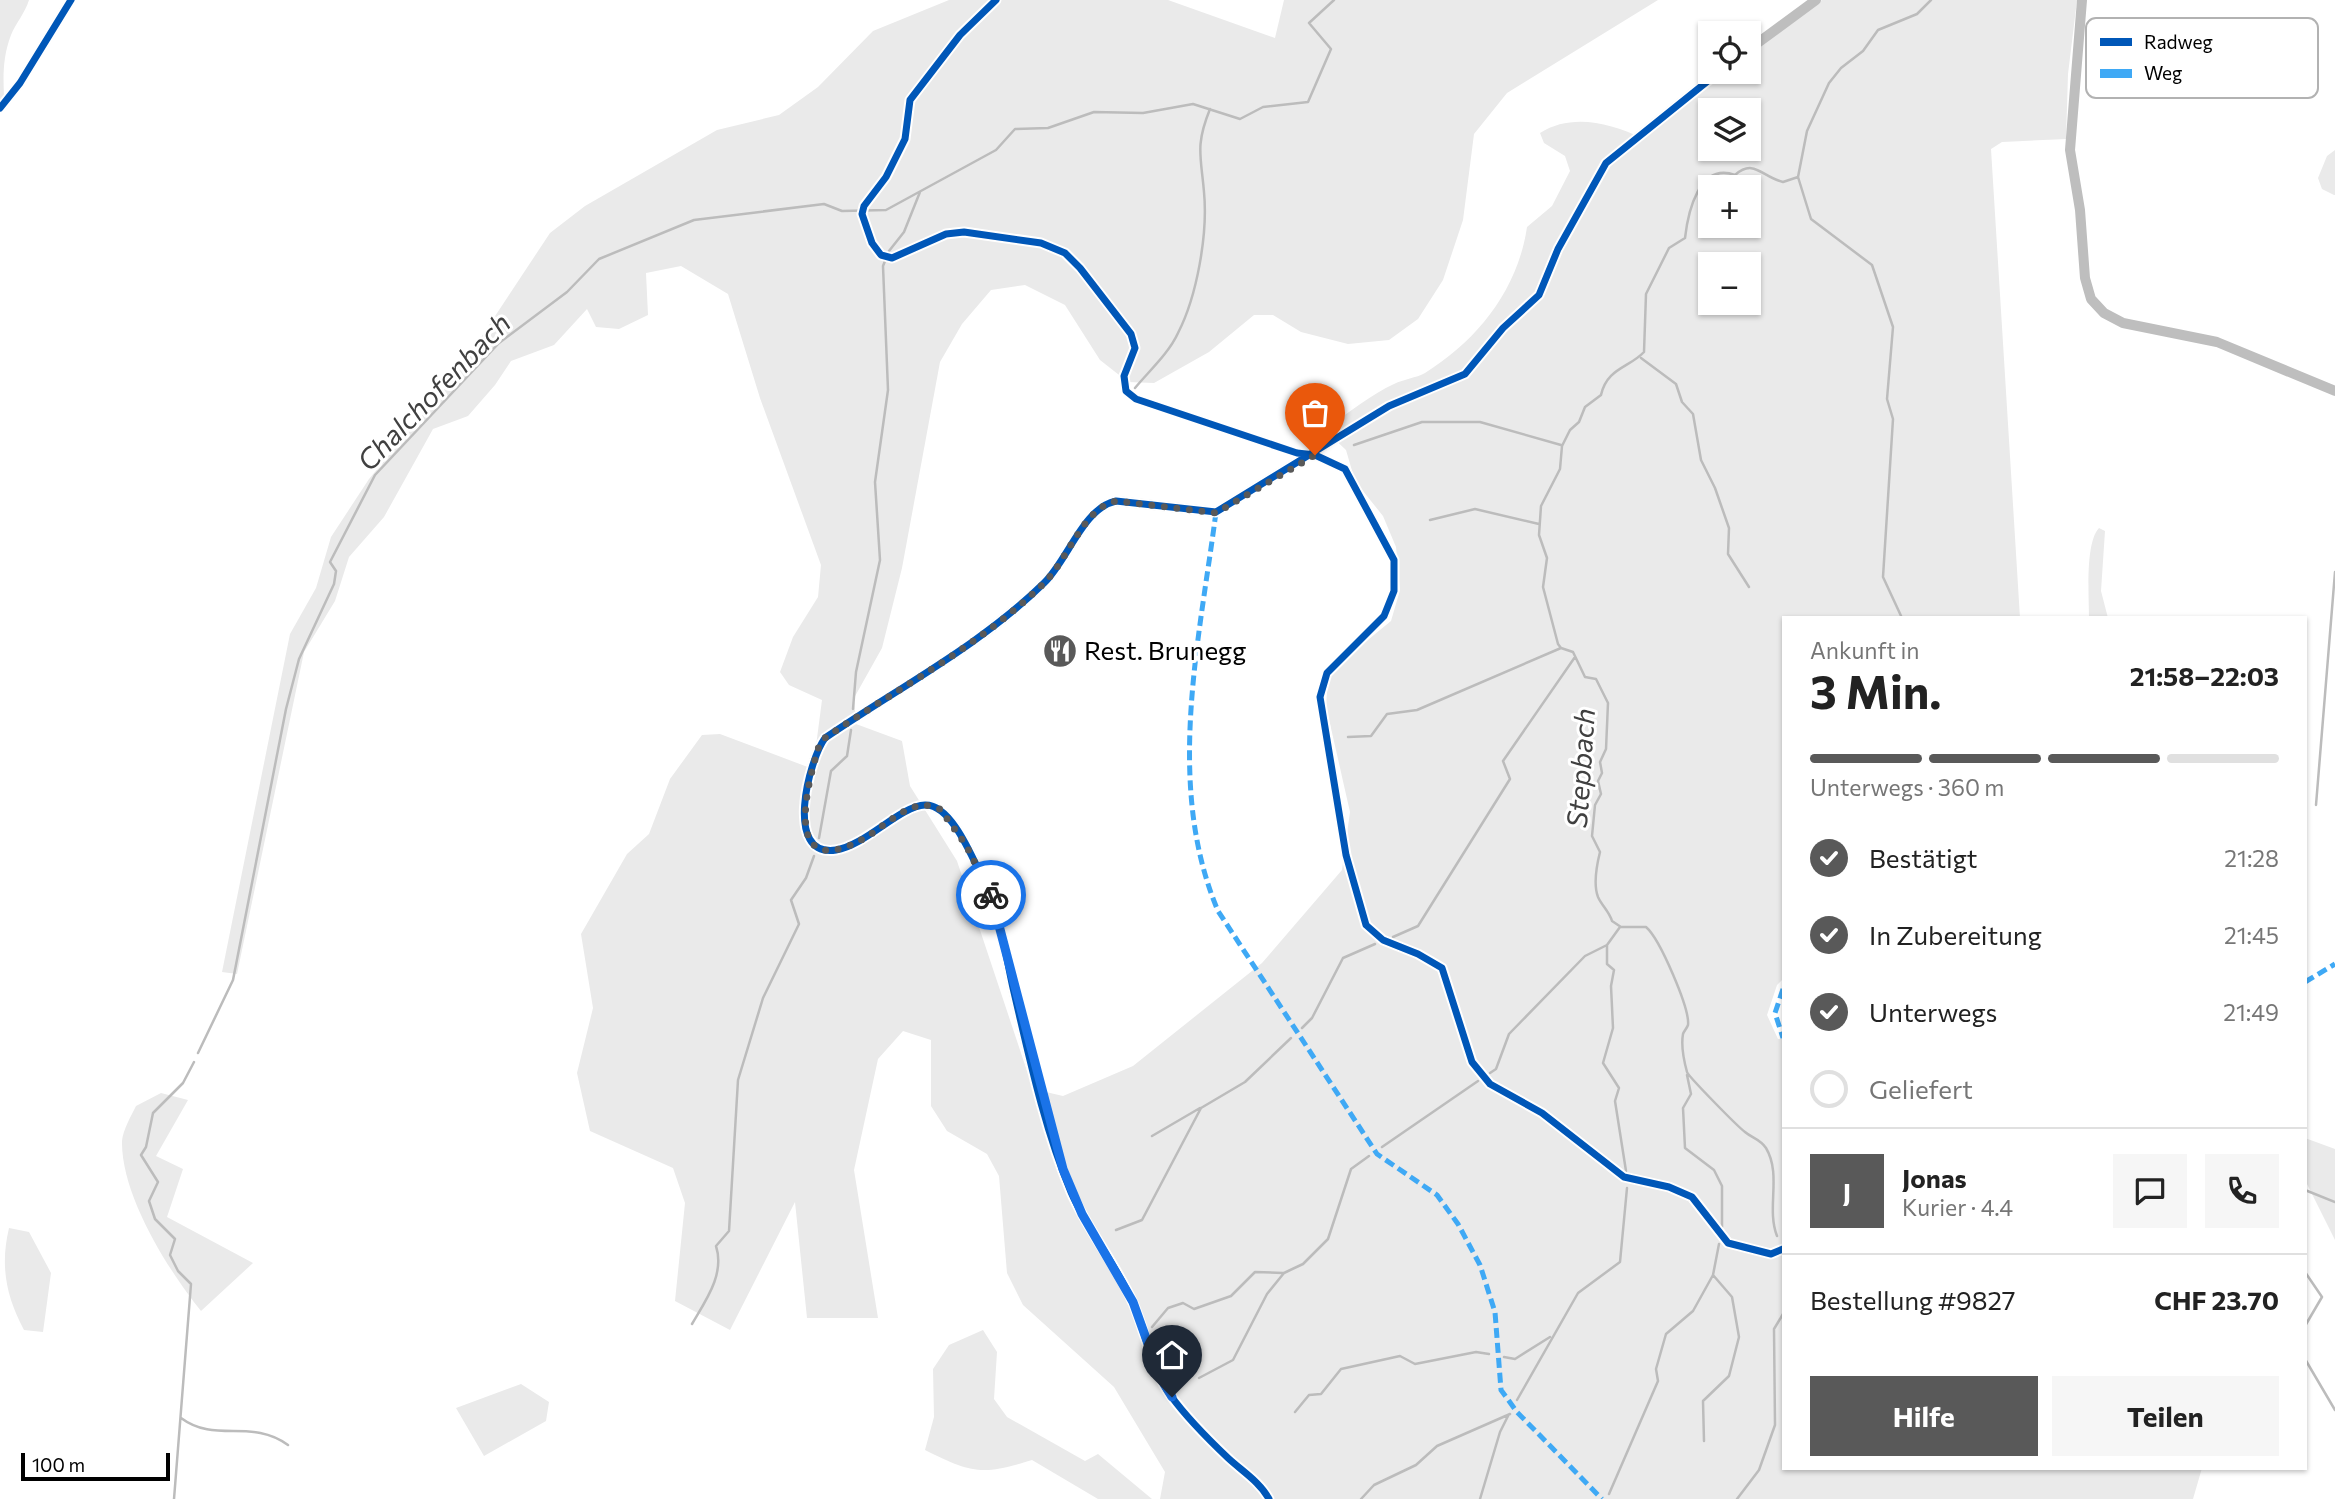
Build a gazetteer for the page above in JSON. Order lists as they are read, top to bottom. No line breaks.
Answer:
{"water":["Chalchofenbach","Stepbach"],"places":{"restaurant":["Rest. Brunegg"]},"legend":["Radweg","Weg"],"scale_bar":"100 m","page":{"map_buttons":["+","−"],"heading":["3 Min.","Ankunft in","21:58–22:03"],"panel":["Jonas","Kurier · 4.4","Bestellung #9827","CHF 23.70"],"bar":"Unterwegs · 360 m","list":[["Bestätigt","21:28"],["In Zubereitung","21:45"],["Unterwegs","21:49"],"Geliefert"],"round":"J","buttons":["Hilfe","Teilen"],"scale":"100 m"}}
